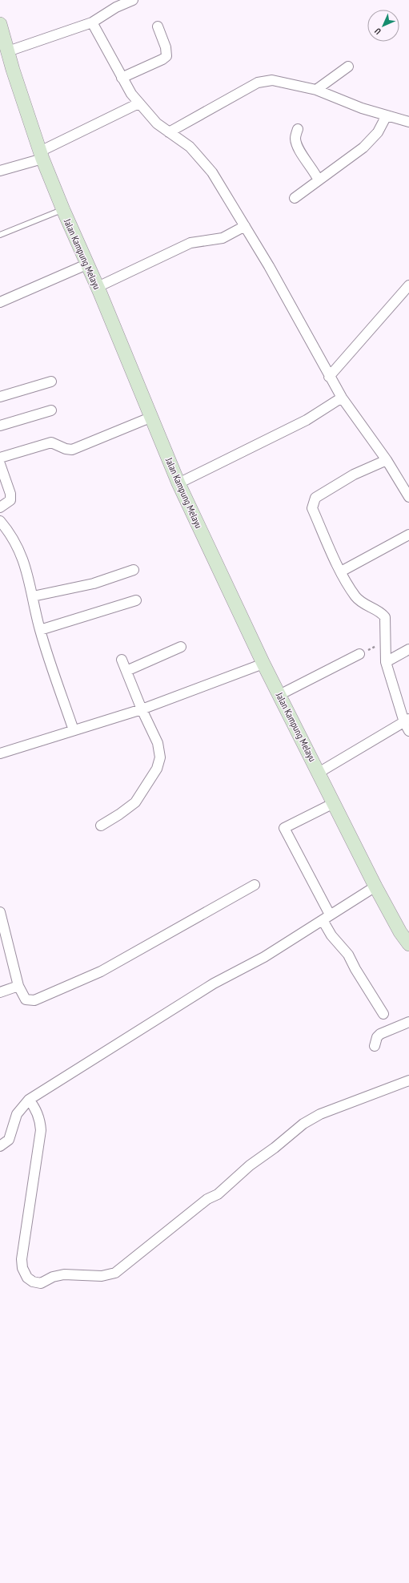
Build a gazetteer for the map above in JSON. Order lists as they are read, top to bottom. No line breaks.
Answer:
{"streets":{"main road":["Jalan Kampung Melayu"]},"north":"bottom left"}
